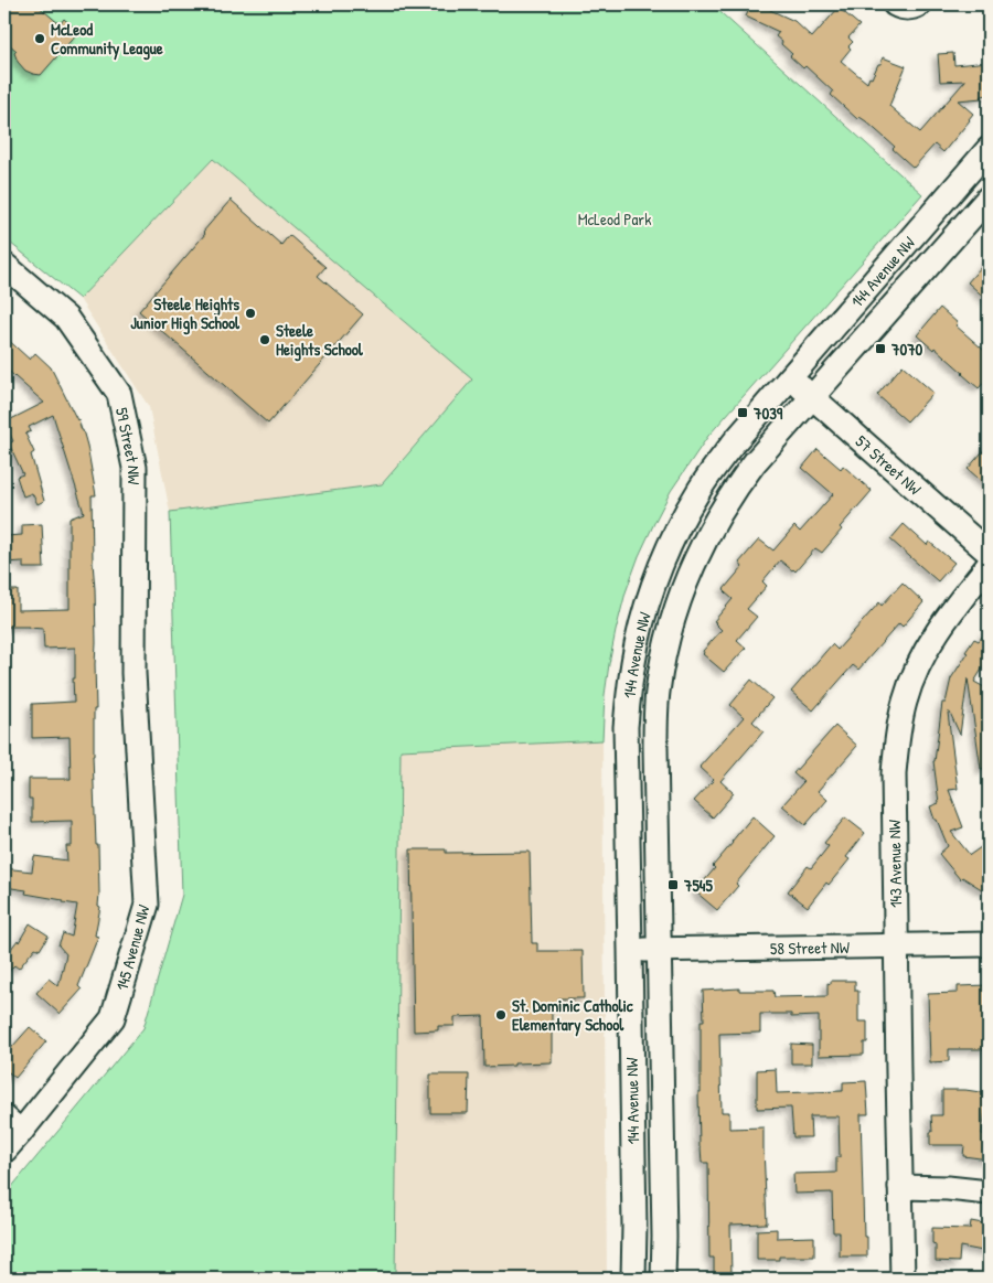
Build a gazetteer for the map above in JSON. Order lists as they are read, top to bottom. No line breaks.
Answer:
{"streets":{"street":["144 Avenue NW","59 Street NW","57 Street NW","143 Avenue NW","58 Street NW","145 Avenue NW"]},"crossings":[["144 Avenue NW","57 Street NW"],["144 Avenue NW","58 Street NW"],["59 Street NW","145 Avenue NW"],["143 Avenue NW","58 Street NW"]],"parks":["McLeod Park"],"places":{"other":["McLeod Community League","Steele Heights Junior High School","Steele Heights School","St. Dominic Catholic Elementary School"],"transit":["7070","7039","7545"]}}
